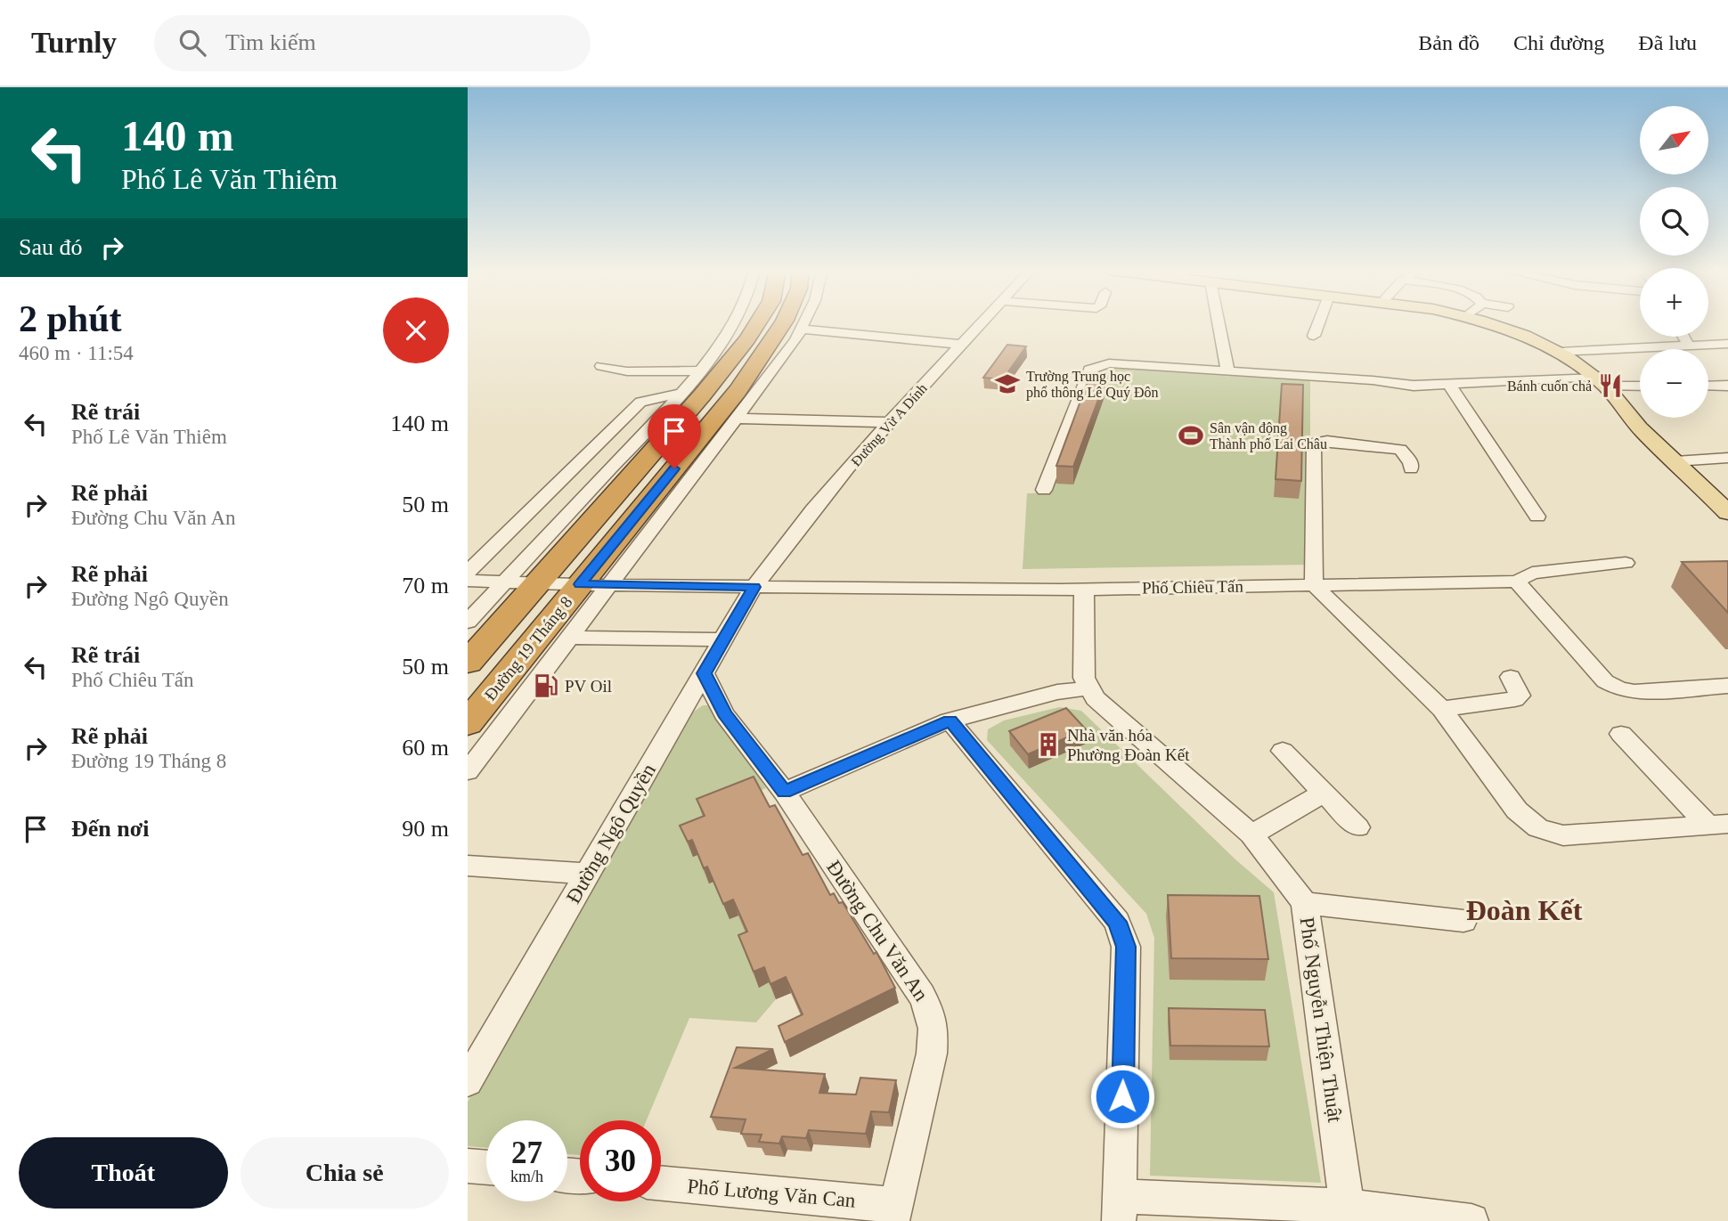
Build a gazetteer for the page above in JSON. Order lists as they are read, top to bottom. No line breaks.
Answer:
{"streets":{"highway":["Đường 19 Tháng 8"],"street":["Đường Vừ A Dính","Phố Chiêu Tấn","Đường Ngô Quyền","Đường Chu Văn An","Phố Nguyễn Thiện Thuật","Phố Lương Văn Can"]},"crossings":[["Đường Vừ A Dính","Phố Chiêu Tấn"],["Đường Vừ A Dính","Đường Ngô Quyền"],["Phố Chiêu Tấn","Đường 19 Tháng 8"],["Phố Chiêu Tấn","Đường Ngô Quyền"],["Đường Ngô Quyền","Đường Chu Văn An"],["Đường Chu Văn An","Phố Lương Văn Can"]],"districts":["Đoàn Kết"],"places":{"school or university":["Trường Trung học phổ thông Lê Quý Đôn"],"restaurant":["Bánh cuốn chả"],"sports":["Sân vận động Thành phố Lai Châu"],"fuel station":["PV Oil"],"building":["Nhà văn hóa Phường Đoàn Kết"]},"north":"top right","page":{"header":"Turnly","search":"Tìm kiếm","nav":["Bản đồ","Chỉ đường","Đã lưu"],"turn":["140 m","Phố Lê Văn Thiêm"],"map_buttons":["+","−"],"then":"Sau đó","heading":["2 phút","460 m · 11:54"],"list":[{"name":"Rẽ trái","note":"Phố Lê Văn Thiêm","value":"140 m"},{"name":"Rẽ phải","note":"Đường Chu Văn An","value":"50 m"},{"name":"Rẽ phải","note":"Đường Ngô Quyền","value":"70 m"},{"name":"Rẽ trái","note":"Phố Chiêu Tấn","value":"50 m"},{"name":"Rẽ phải","note":"Đường 19 Tháng 8","value":"60 m"},{"name":"Đến nơi","value":"90 m"}],"speed":"27 km/h","limit":"30","buttons":["Thoát","Chia sẻ"]}}
